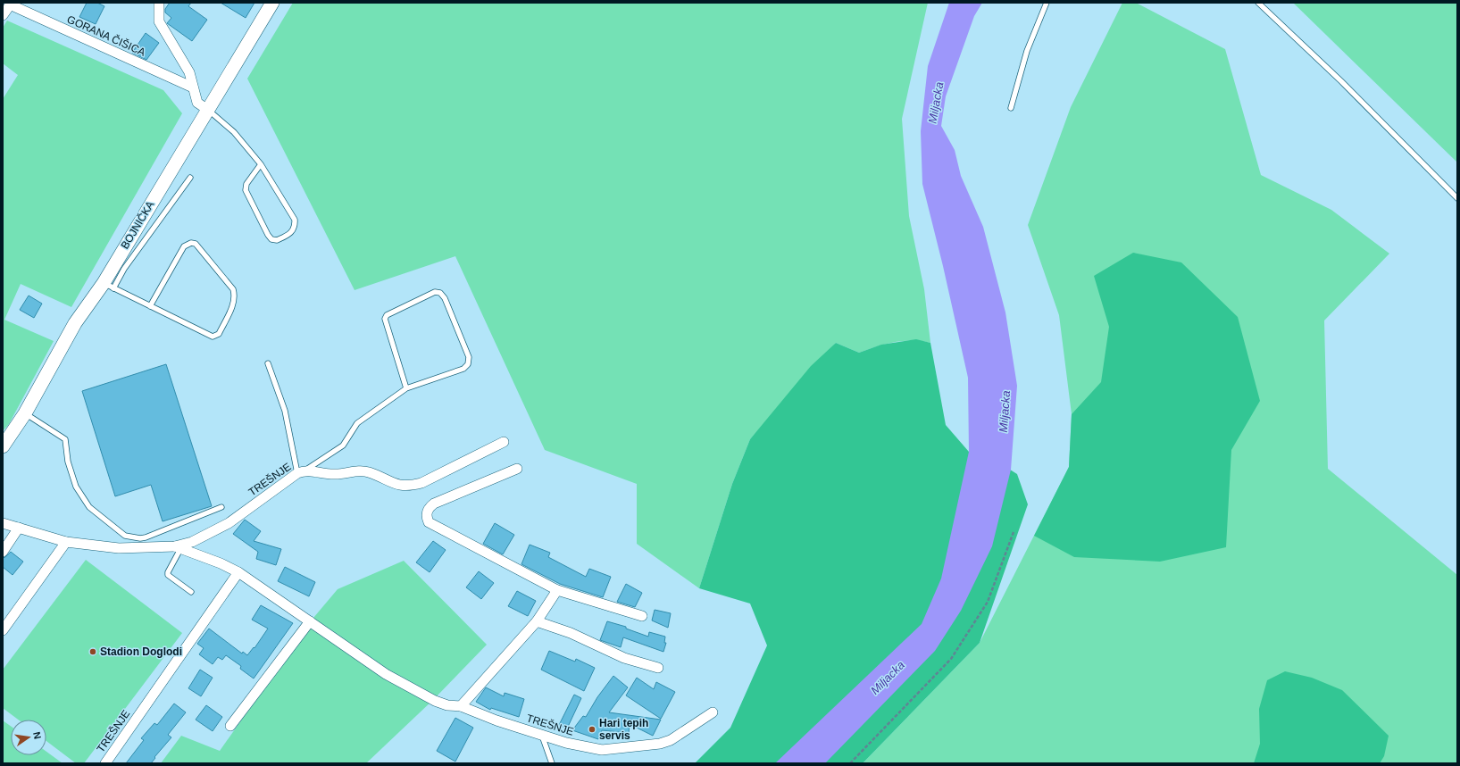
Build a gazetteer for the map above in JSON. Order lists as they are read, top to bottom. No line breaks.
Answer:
{"streets":{"main road":["BOJNIČKA"],"street":["GORANA ČIŠICA","TREŠNJE"]},"water":["Miljacka"],"places":["Stadion Doglodi","Hari tepih servis"],"north":"right"}
